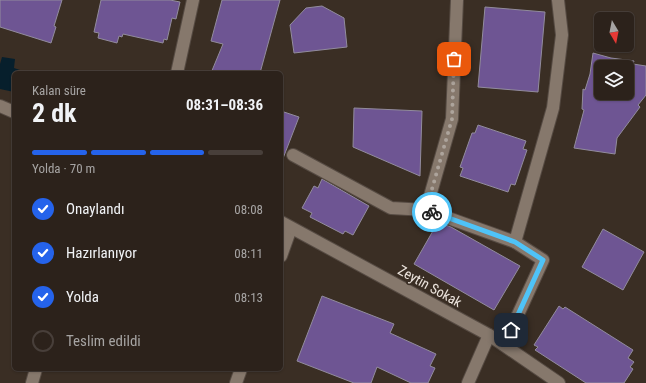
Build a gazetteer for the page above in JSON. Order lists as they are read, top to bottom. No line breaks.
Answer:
{"streets":{"street":["Zeytin Sokak"]},"north":"bottom","page":{"heading":["2 dk","Kalan süre","08:31–08:36"],"bar":"Yolda · 70 m","list":[["Onaylandı","08:08"],["Hazırlanıyor","08:11"],["Yolda","08:13"],"Teslim edildi"]}}
